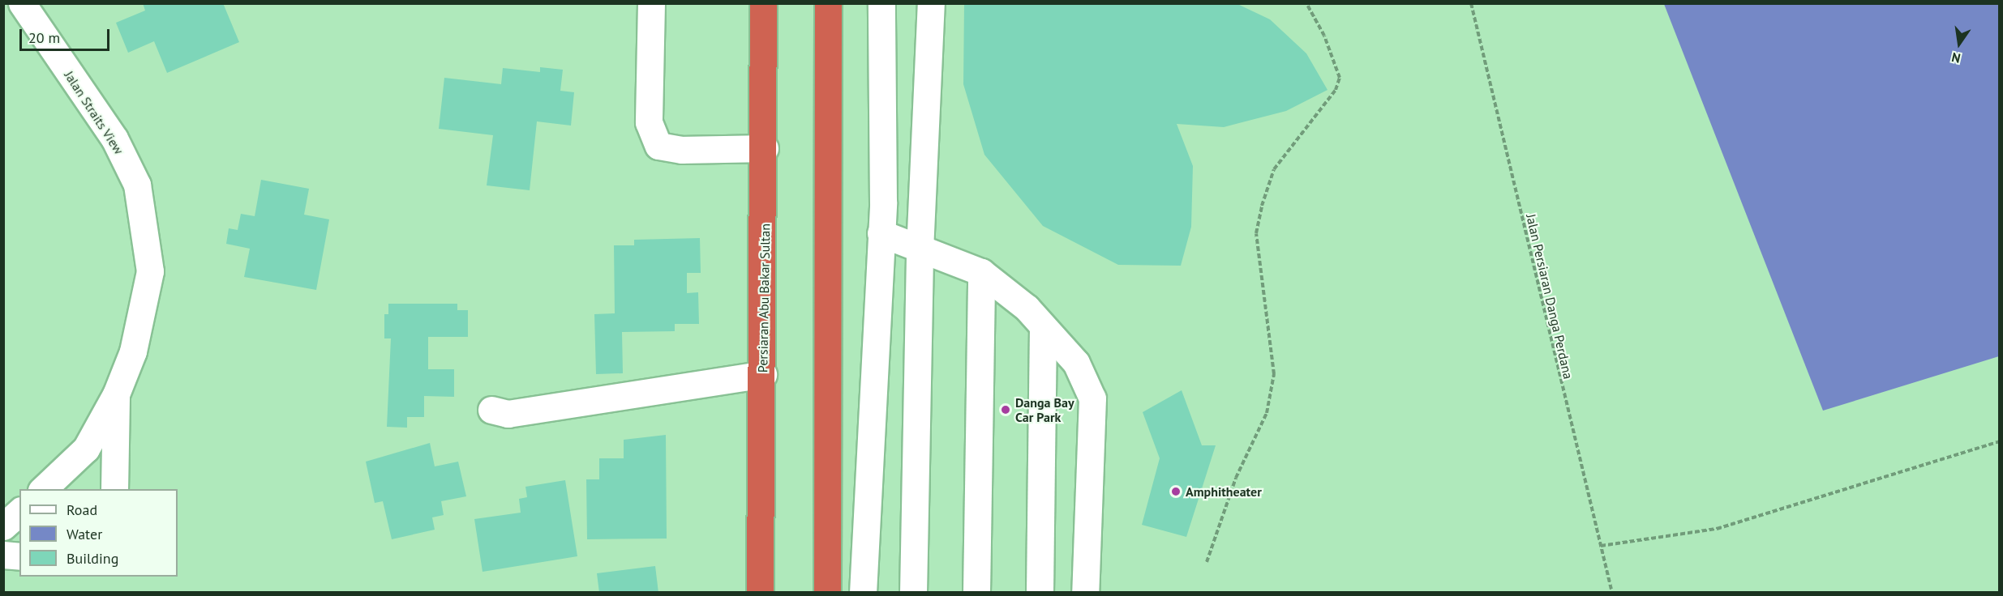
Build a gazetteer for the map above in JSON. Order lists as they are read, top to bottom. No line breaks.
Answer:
{"streets":{"highway":["Persiaran Abu Bakar Sultan"],"street":["Jalan Straits View"],"path":["Jalan Persiaran Danga Perdana"]},"places":["Danga Bay Car Park","Amphitheater"],"legend":["Road","Water","Building"],"scale_bar":"20 m","north":"bottom"}
